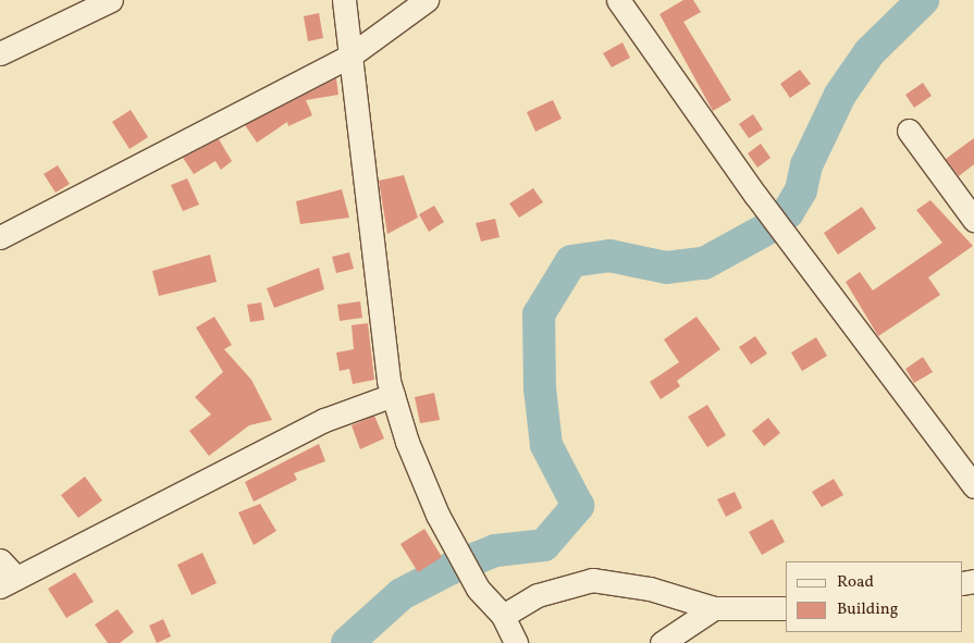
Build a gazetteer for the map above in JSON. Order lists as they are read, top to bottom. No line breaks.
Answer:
{"legend":["Road","Building"]}
